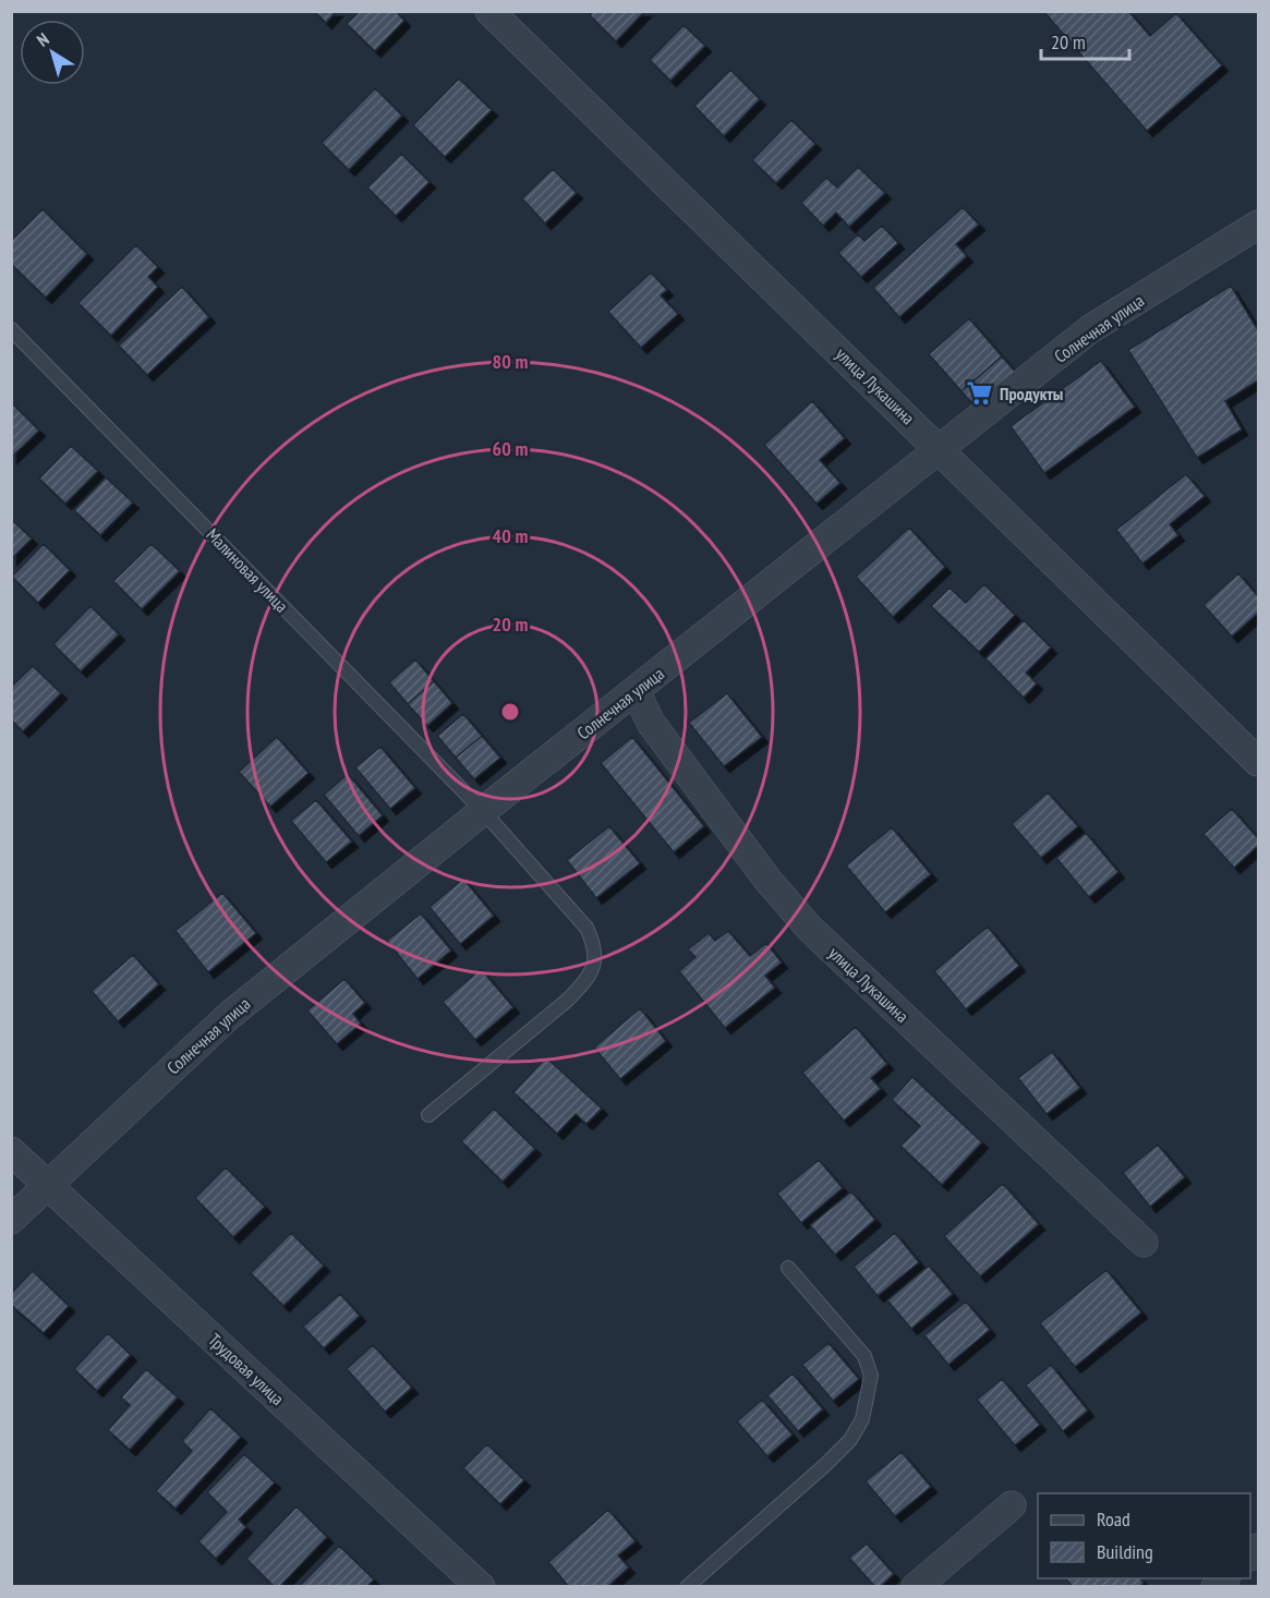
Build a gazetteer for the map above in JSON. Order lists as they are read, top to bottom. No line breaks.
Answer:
{"streets":{"street":["Солнечная улица","улица Лукашина","Трудовая улица"],"lane":["Малиновая улица"]},"crossings":[["Солнечная улица","улица Лукашина"],["Солнечная улица","Малиновая улица"],["Солнечная улица","Трудовая улица"]],"places":{"supermarket":["Продукты"]},"legend":["Road","Building"],"scale_bar":"20 m","north":"top left","rings":["80 m","60 m","40 m","20 m"]}
